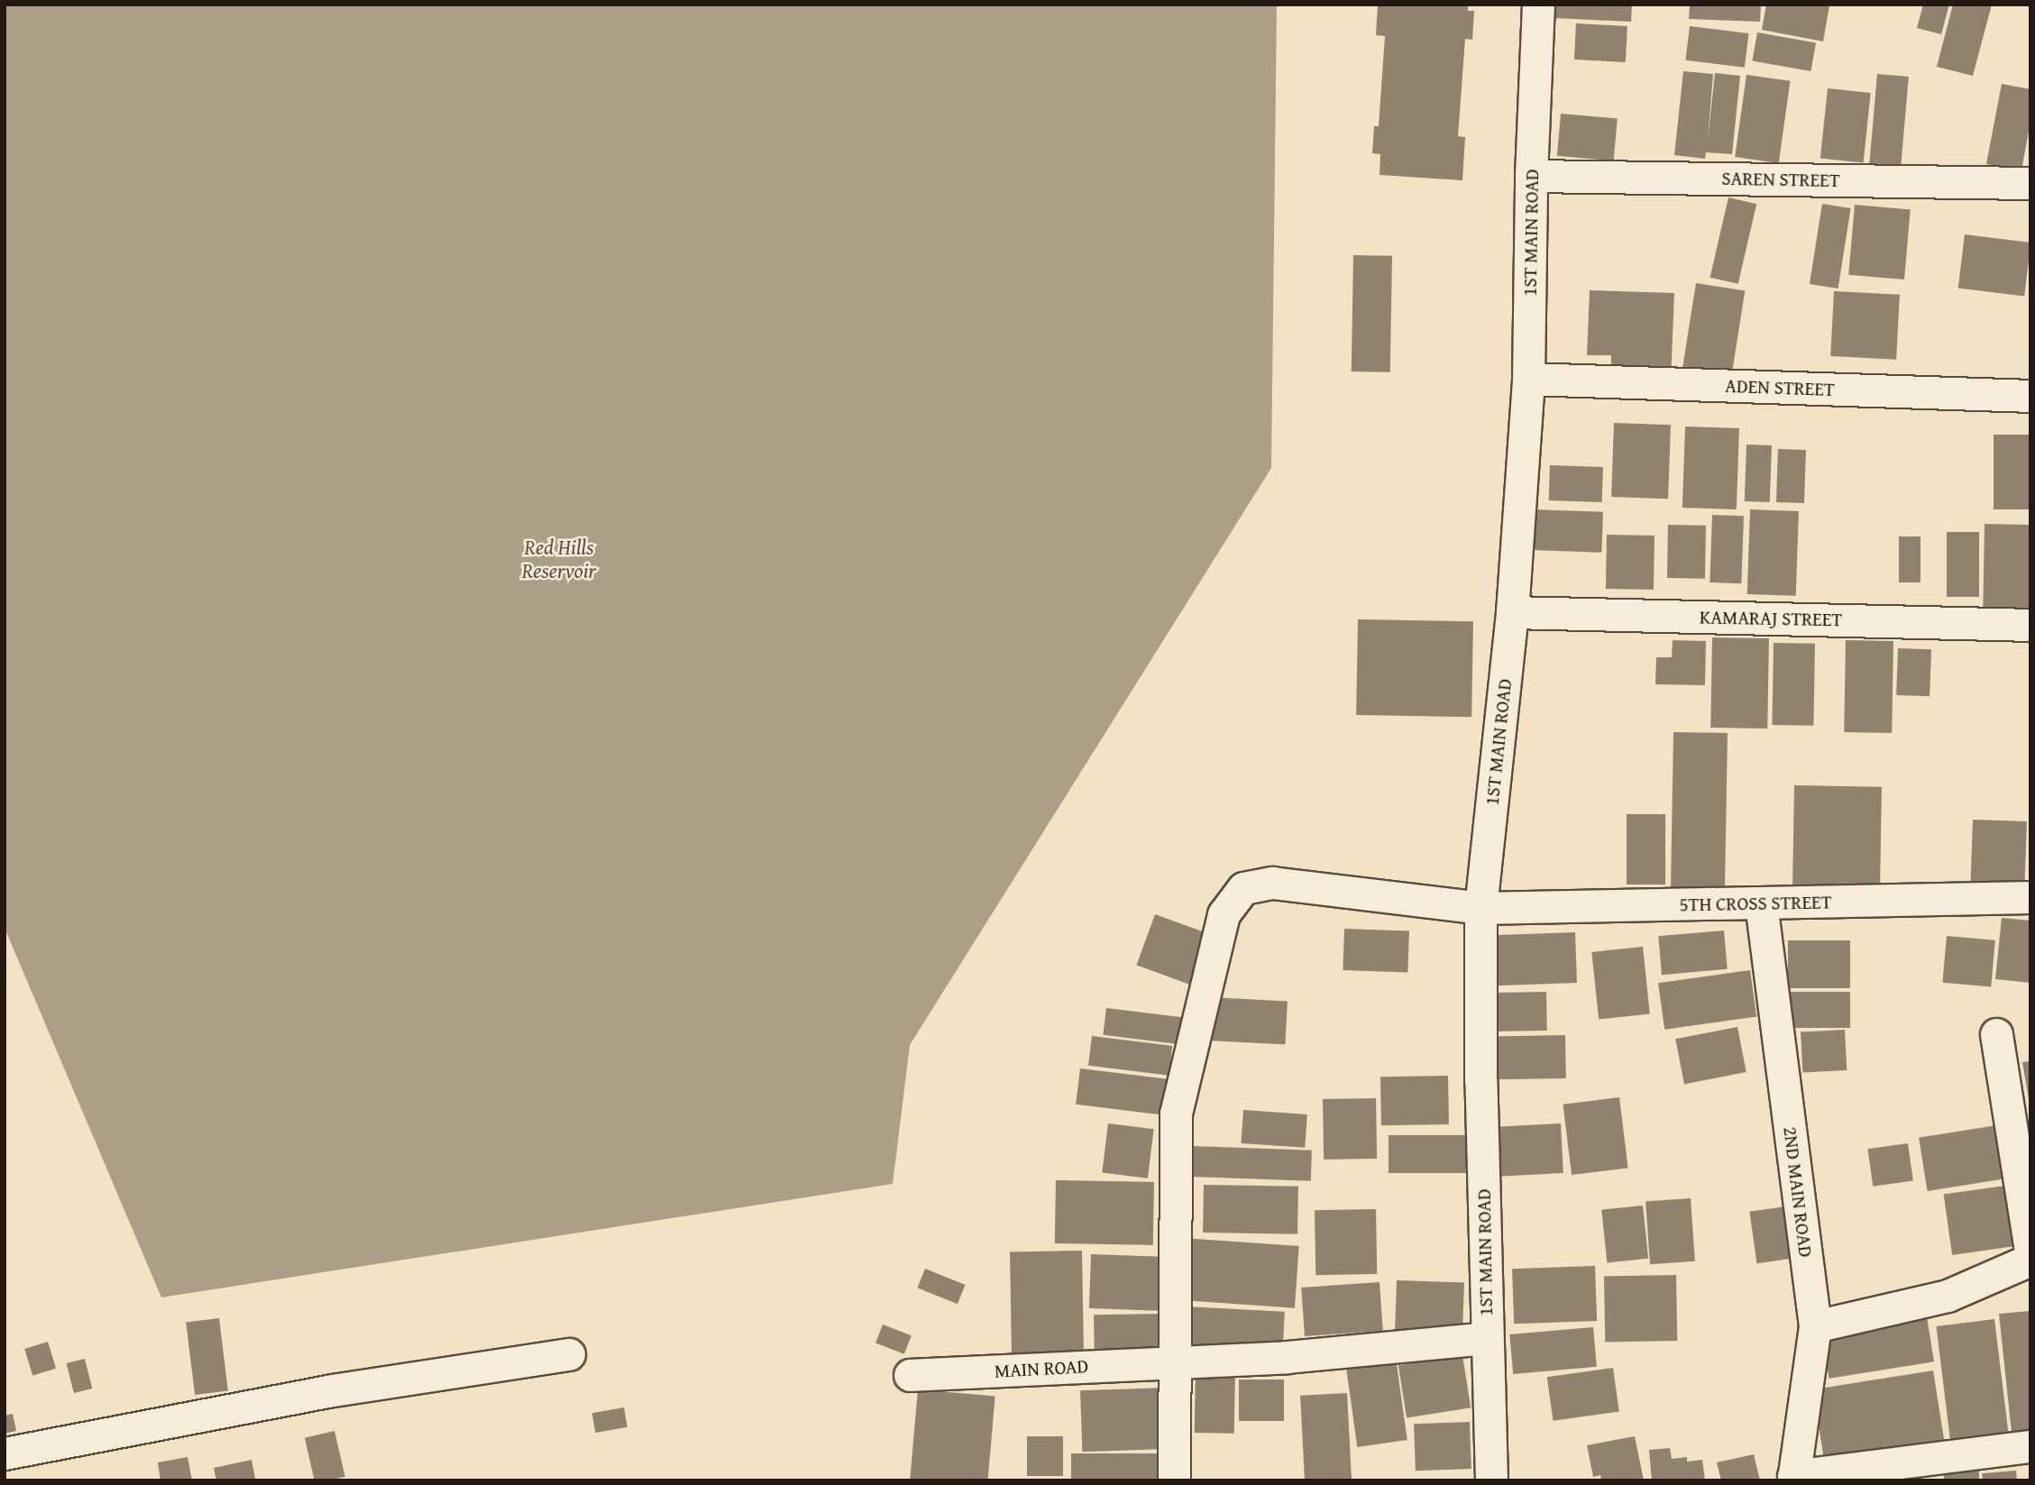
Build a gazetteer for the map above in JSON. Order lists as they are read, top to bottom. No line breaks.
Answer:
{"streets":{"street":["SAREN STREET","1ST MAIN ROAD","ADEN STREET","KAMARAJ STREET","5TH CROSS STREET","2ND MAIN ROAD","MAIN ROAD"]},"crossings":[["SAREN STREET","1ST MAIN ROAD"],["1ST MAIN ROAD","ADEN STREET"],["1ST MAIN ROAD","KAMARAJ STREET"],["1ST MAIN ROAD","5TH CROSS STREET"],["1ST MAIN ROAD","MAIN ROAD"],["5TH CROSS STREET","2ND MAIN ROAD"],["5TH CROSS STREET","MAIN ROAD"]],"water":["Red Hills Reservoir"]}
